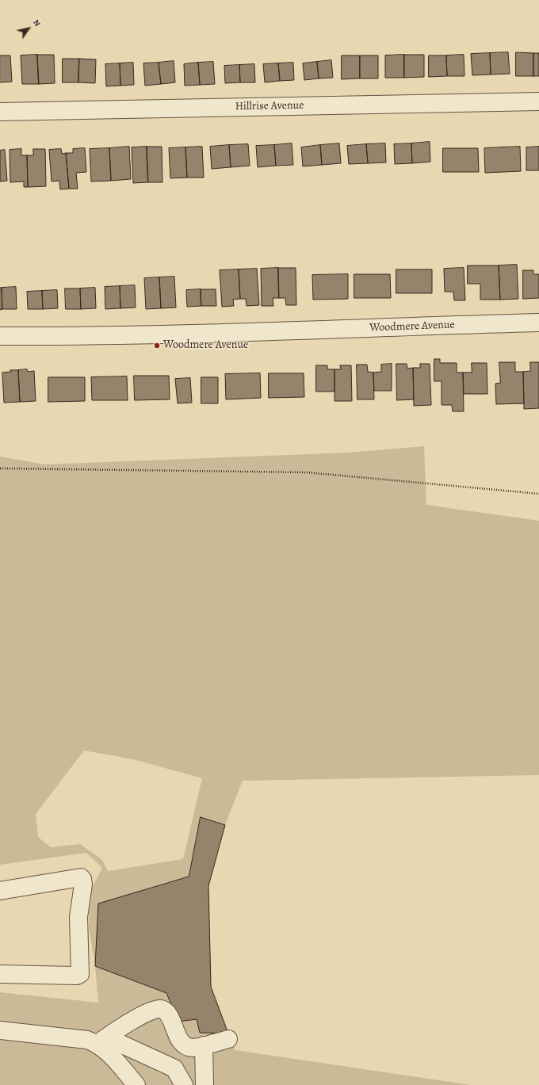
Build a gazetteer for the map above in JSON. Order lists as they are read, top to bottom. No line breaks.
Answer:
{"streets":{"street":["Hillrise Avenue","Woodmere Avenue"]},"places":["Woodmere Avenue"],"north":"top right"}
